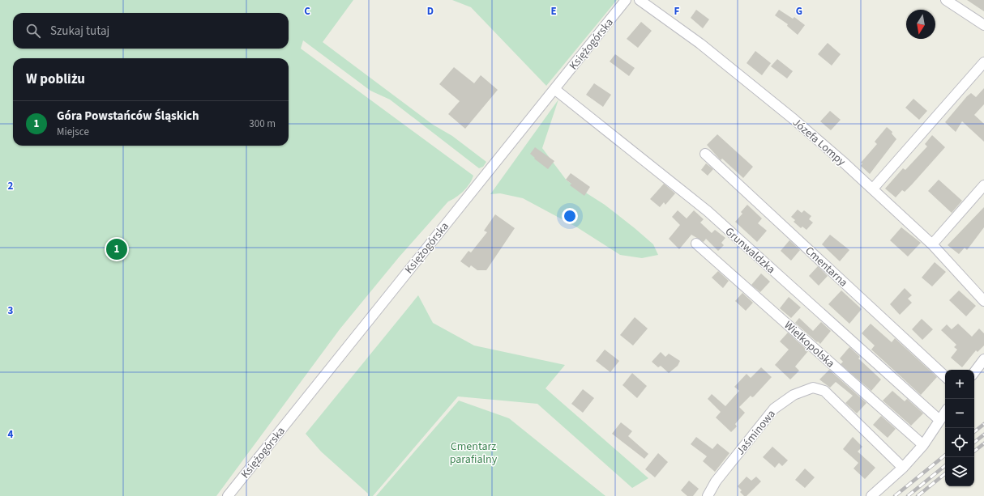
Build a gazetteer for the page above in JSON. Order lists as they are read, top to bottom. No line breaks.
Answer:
{"streets":{"street":["Księżogórska","Józefa Lompy","Grunwaldzka","Cmentarna","Wielkopolska","Jaśminowa"]},"crossings":[["Księżogórska","Grunwaldzka"]],"parks":["Cmentarz parafialny"],"north":"bottom","page":{"search":"Szukaj tutaj","heading":"W pobliżu","list":[{"mark":"1","name":"Góra Powstańców Śląskich","note":"Miejsce","value":"300 m"}],"pins":"1","map_buttons":["+","−"]},"grid":{"columns":["C","D","E","F","G"],"rows":["2","3","4"]}}
